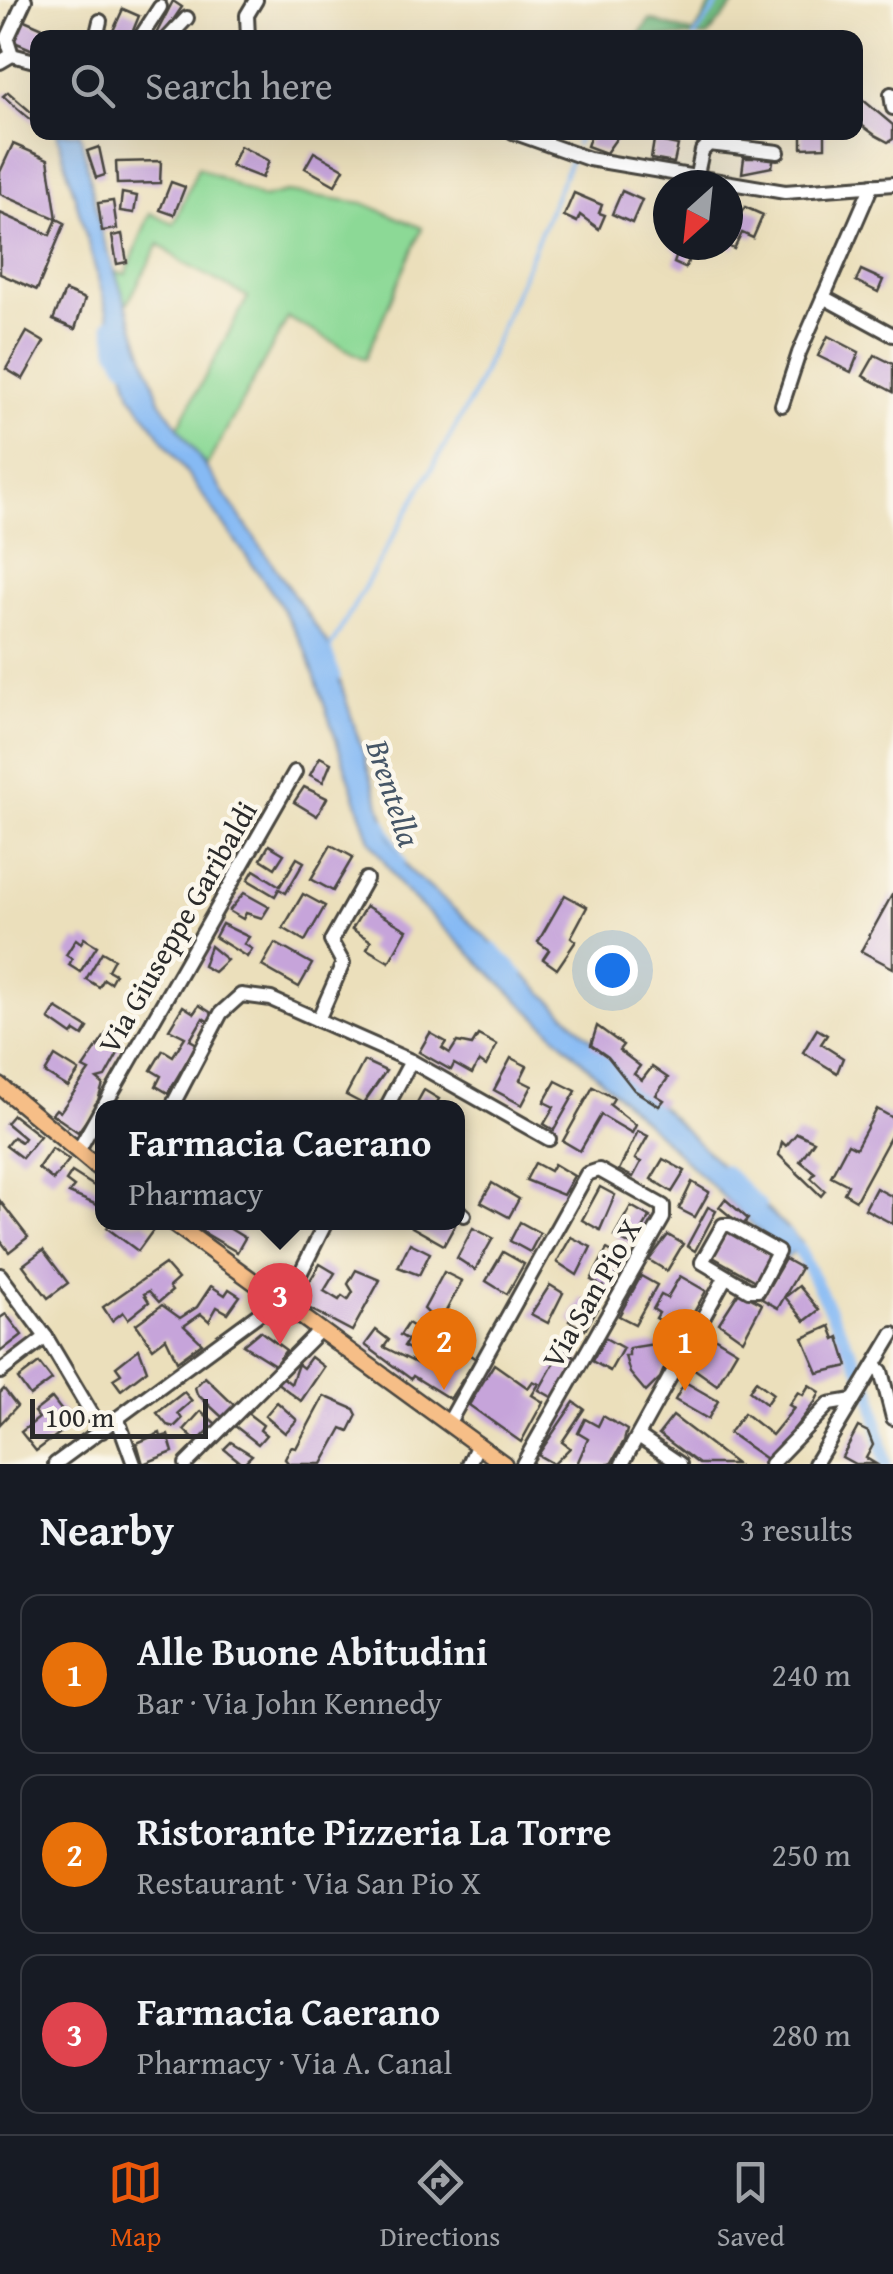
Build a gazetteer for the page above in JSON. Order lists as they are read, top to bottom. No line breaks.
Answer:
{"streets":{"street":["Via Giuseppe Garibaldi","Via San Pio X"]},"water":["Brentella"],"scale_bar":"100 m","north":"bottom left","page":{"search":"Search here","popup":["Farmacia Caerano","Pharmacy"],"pins":["3","2","1"],"scale":"100 m","heading":["Nearby","3 results"],"list":[{"mark":"1","name":"Alle Buone Abitudini","note":"Bar · Via John Kennedy","value":"240 m"},{"mark":"2","name":"Ristorante Pizzeria La Torre","note":"Restaurant · Via San Pio X","value":"250 m"},{"mark":"3","name":"Farmacia Caerano","note":"Pharmacy · Via A. Canal","value":"280 m"}],"nav":["Map","Directions","Saved"]}}
